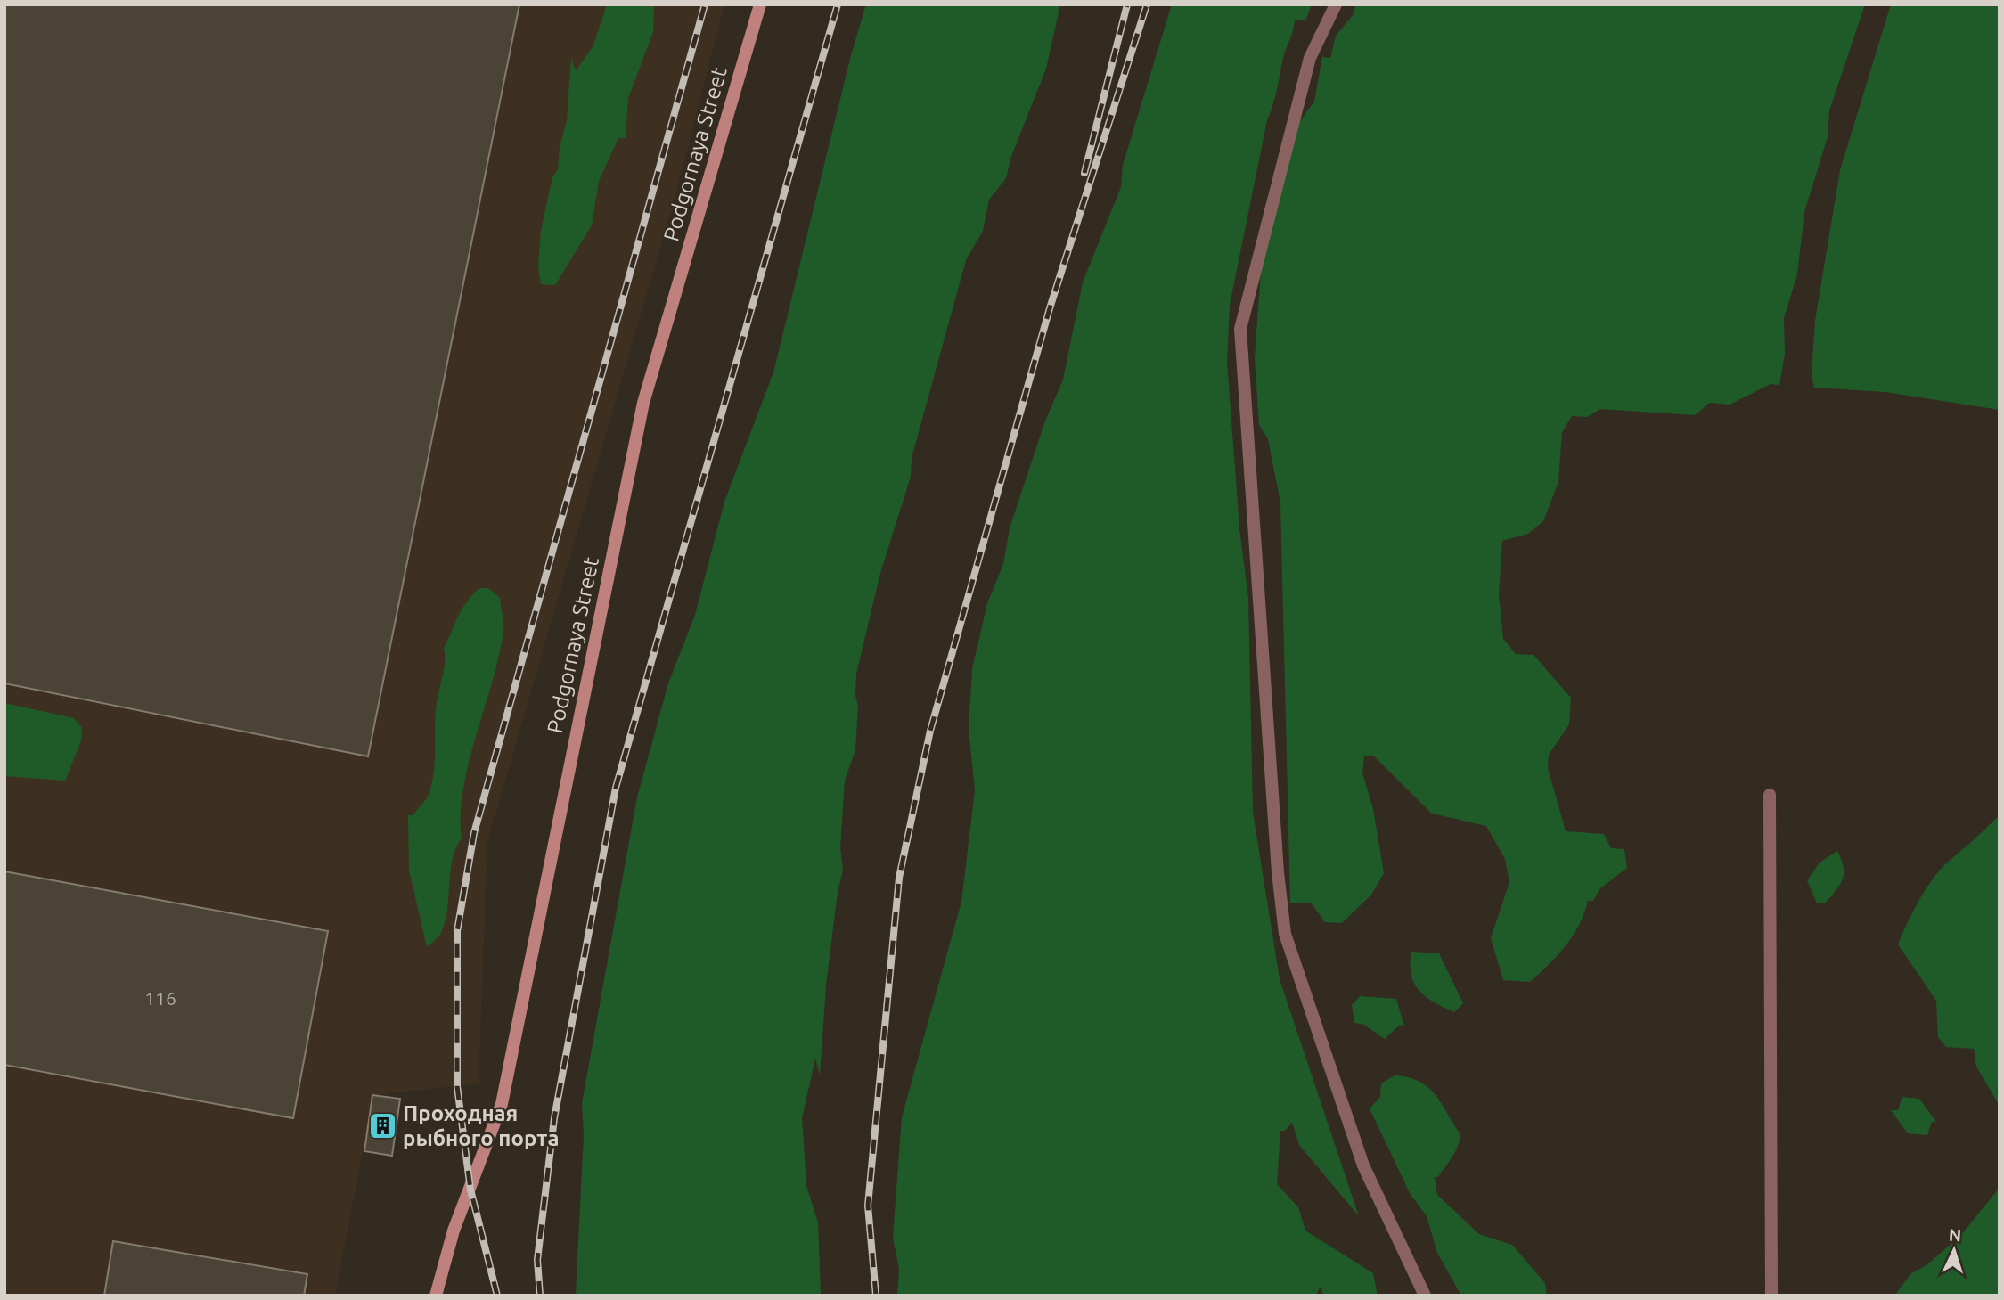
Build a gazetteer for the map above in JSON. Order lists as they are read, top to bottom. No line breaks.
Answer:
{"streets":{"main road":["Podgornaya Street"]},"places":{"building":["Проходная рыбного порта"]},"house_numbers":["116"],"north":"top"}
